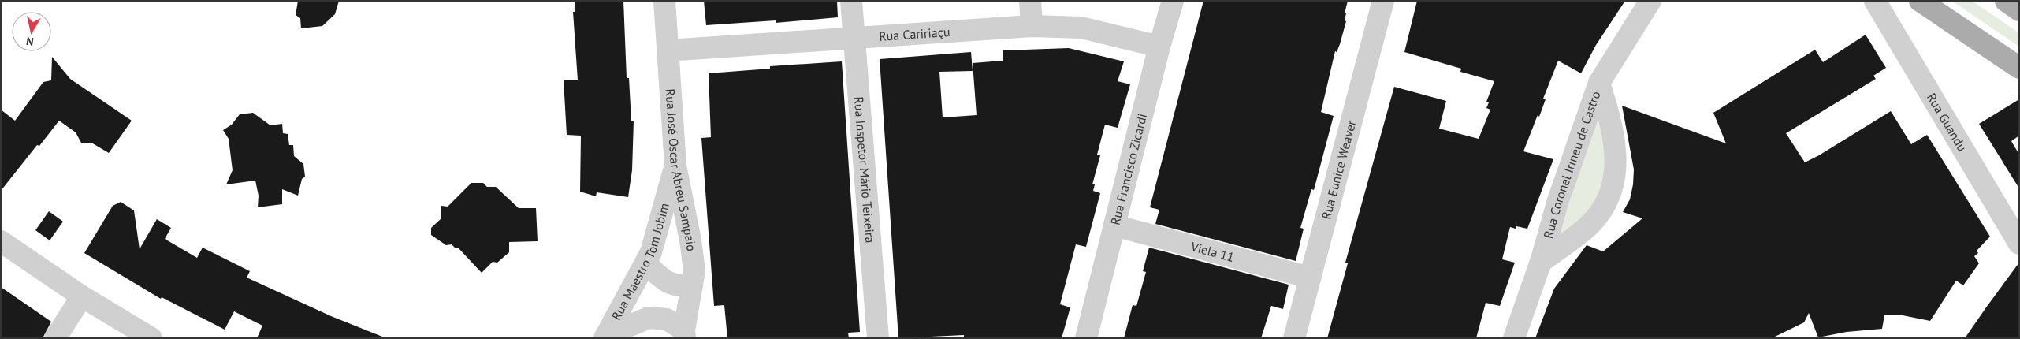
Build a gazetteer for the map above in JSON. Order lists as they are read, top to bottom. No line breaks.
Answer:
{"streets":{"street":["Rua Caririaçu","Rua Guandu","Rua Coronel Irineu de Castro","Rua José Oscar Abreu Sampaio","Rua Inspetor Mário Teixeira","Rua Francisco Zicardi","Rua Eunice Weaver","Viela 11","Rua Maestro Tom Jobim"]},"crossings":[["Rua Caririaçu","Rua José Oscar Abreu Sampaio"],["Rua Caririaçu","Rua Inspetor Mário Teixeira"],["Rua Caririaçu","Rua Francisco Zicardi"],["Rua José Oscar Abreu Sampaio","Rua Maestro Tom Jobim"],["Rua Francisco Zicardi","Viela 11"],["Rua Eunice Weaver","Viela 11"]],"north":"bottom"}
